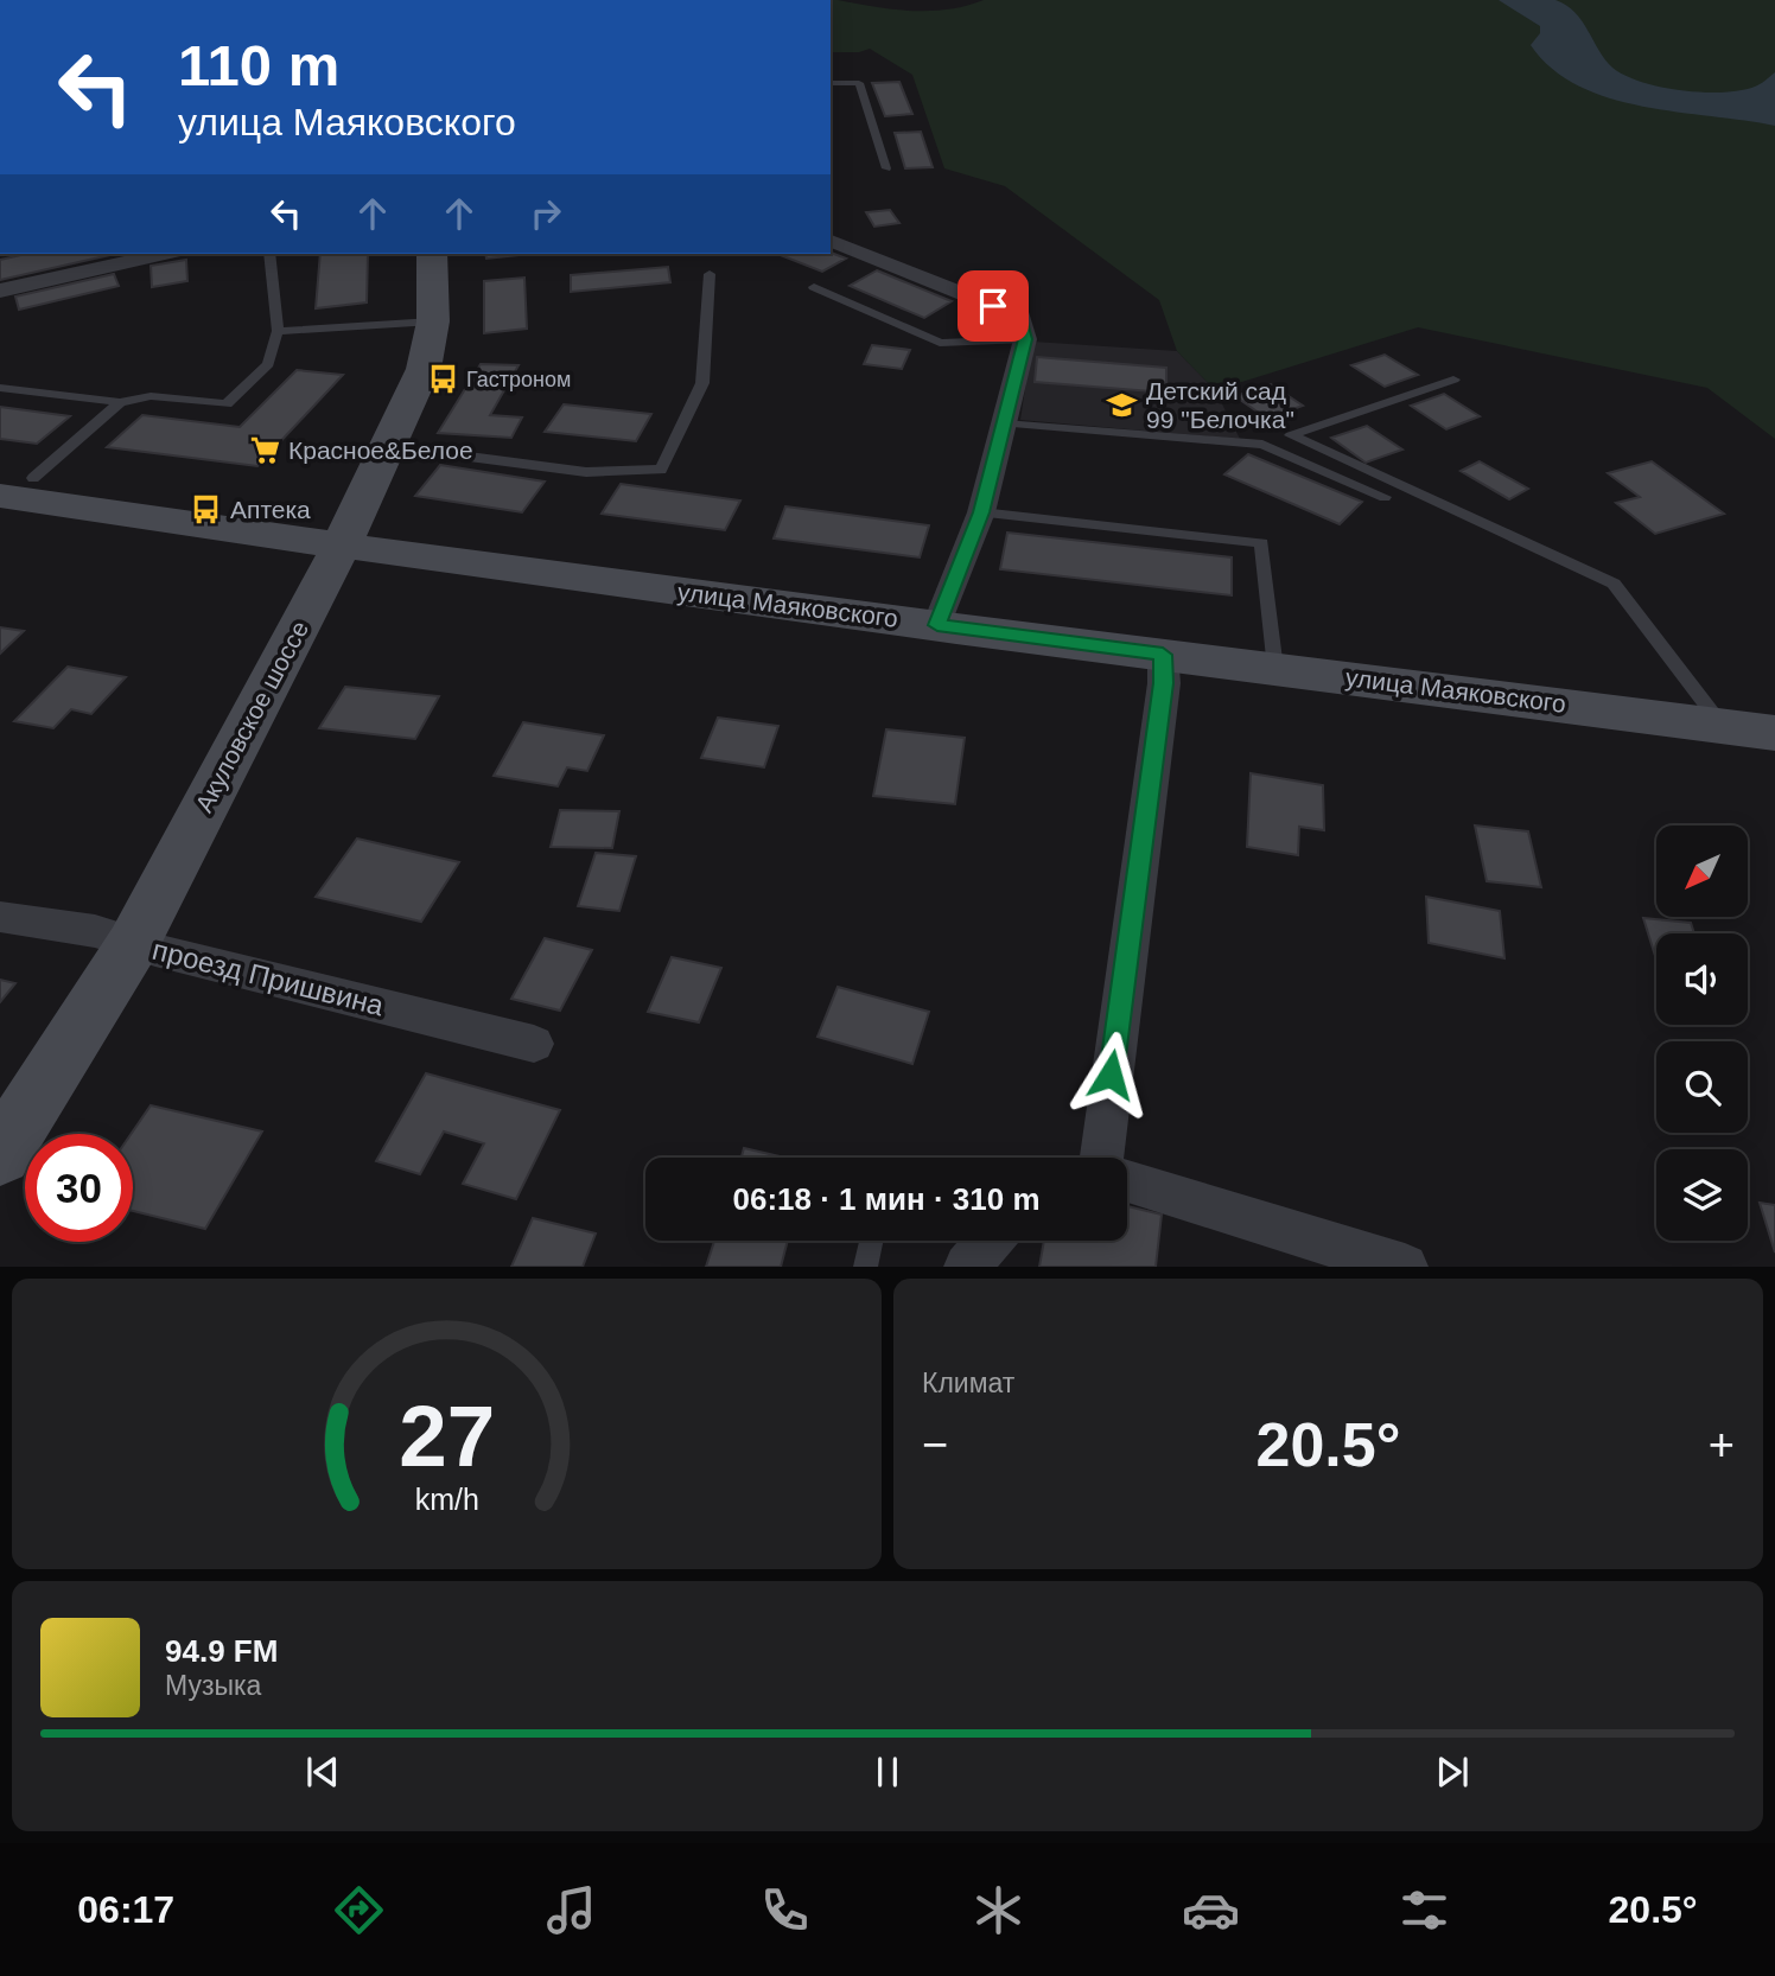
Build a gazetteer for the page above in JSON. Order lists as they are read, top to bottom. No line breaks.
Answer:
{"streets":{"street":["улица Маяковского","Акуловское шоссе","проезд Пришвина"]},"crossings":[["улица Маяковского","Акуловское шоссе"],["Акуловское шоссе","проезд Пришвина"]],"places":{"bus stop":["Гастроном","Аптека"],"school or university":["Детский сад 99 \"Белочка\""],"supermarket":["Красное&Белое"]},"north":"bottom left","page":{"turn":["110 m","улица Маяковского"],"limit":"30","trip":"06:18 · 1 мин · 310 m","tile":"Климат","heat":["−","20.5°","+"],"song":["94.9 FM","Музыка"],"tabs":["06:17","20.5°"],"gauge":["27","km/h"]}}
